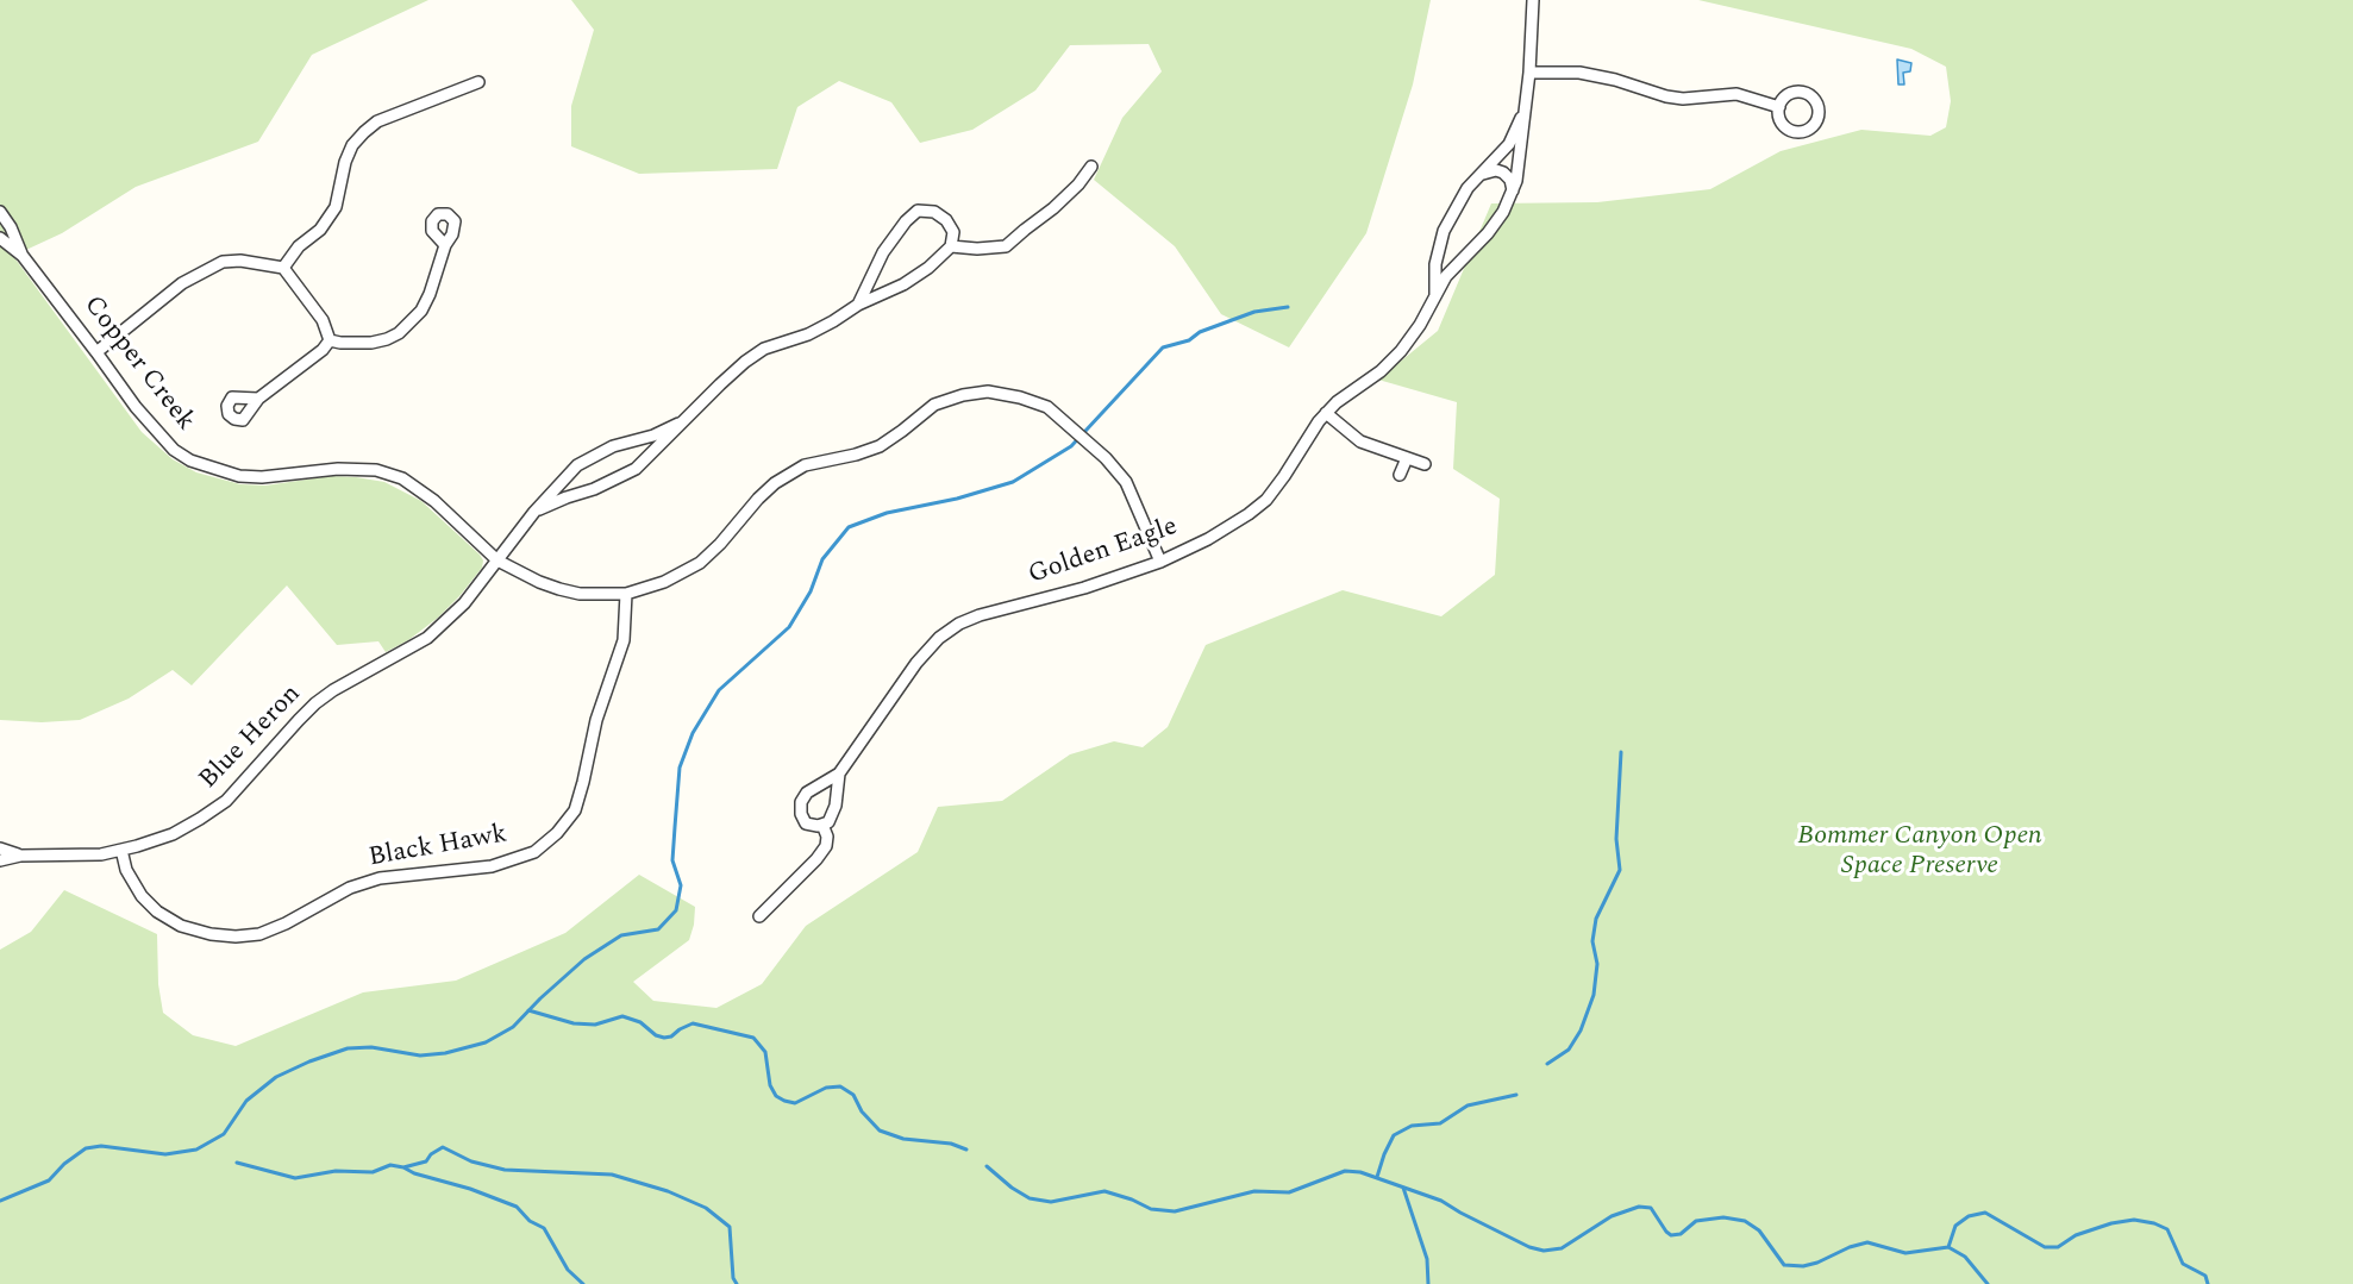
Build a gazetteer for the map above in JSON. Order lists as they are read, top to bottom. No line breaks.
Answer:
{"streets":{"street":["Copper Creek","Golden Eagle","Blue Heron","Black Hawk"]},"crossings":[["Copper Creek","Golden Eagle"],["Copper Creek","Blue Heron"],["Copper Creek","Black Hawk"],["Blue Heron","Black Hawk"]],"parks":["Bommer Canyon Open Space Preserve"]}
